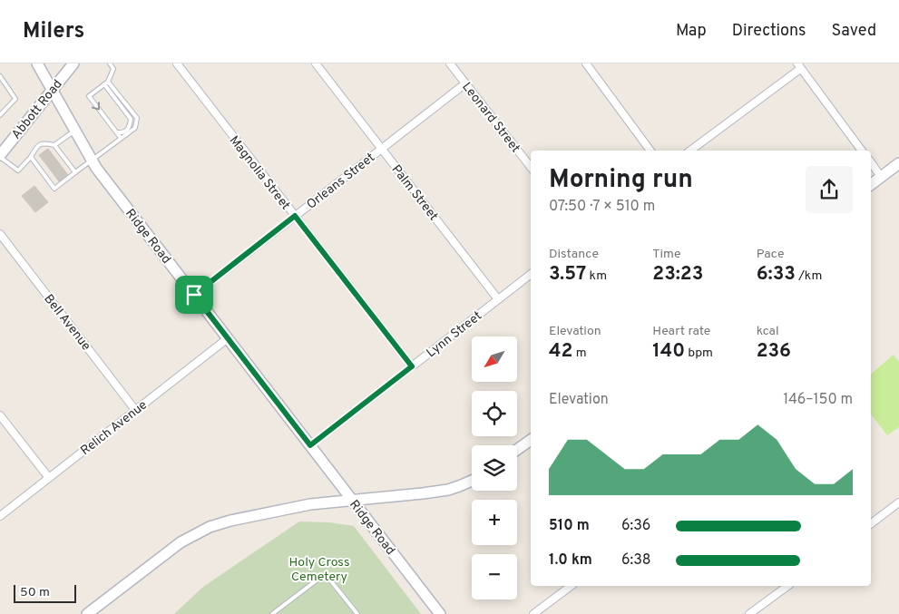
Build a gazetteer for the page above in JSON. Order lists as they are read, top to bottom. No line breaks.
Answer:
{"streets":{"street":["Abbott Road","Leonard Street","Magnolia Street","Orleans Street","Palm Street","Ridge Road","Bell Avenue","Lynn Street","Relich Avenue"]},"crossings":[["Abbott Road","Ridge Road"],["Leonard Street","Orleans Street"],["Magnolia Street","Orleans Street"],["Magnolia Street","Lynn Street"],["Orleans Street","Palm Street"],["Orleans Street","Ridge Road"],["Palm Street","Lynn Street"],["Ridge Road","Lynn Street"],["Ridge Road","Relich Avenue"],["Bell Avenue","Relich Avenue"]],"parks":["Holy Cross Cemetery"],"scale_bar":"50 m","north":"bottom left","page":{"header":"Milers","nav":["Map","Directions","Saved"],"heading":["Morning run","07:50 · 7 × 510 m"],"stats":[["Distance","3.57 km"],["Time","23:23"],["Pace","6:33 /km"],["Elevation","42 m"],["Heart rate","140 bpm"],["kcal","236"]],"map_buttons":["+","−"],"chart":["Elevation","146–150 m"],"list":[{"name":"510 m","note":"6:36"},{"name":"1.0 km","note":"6:38"}],"scale":"50 m"}}
